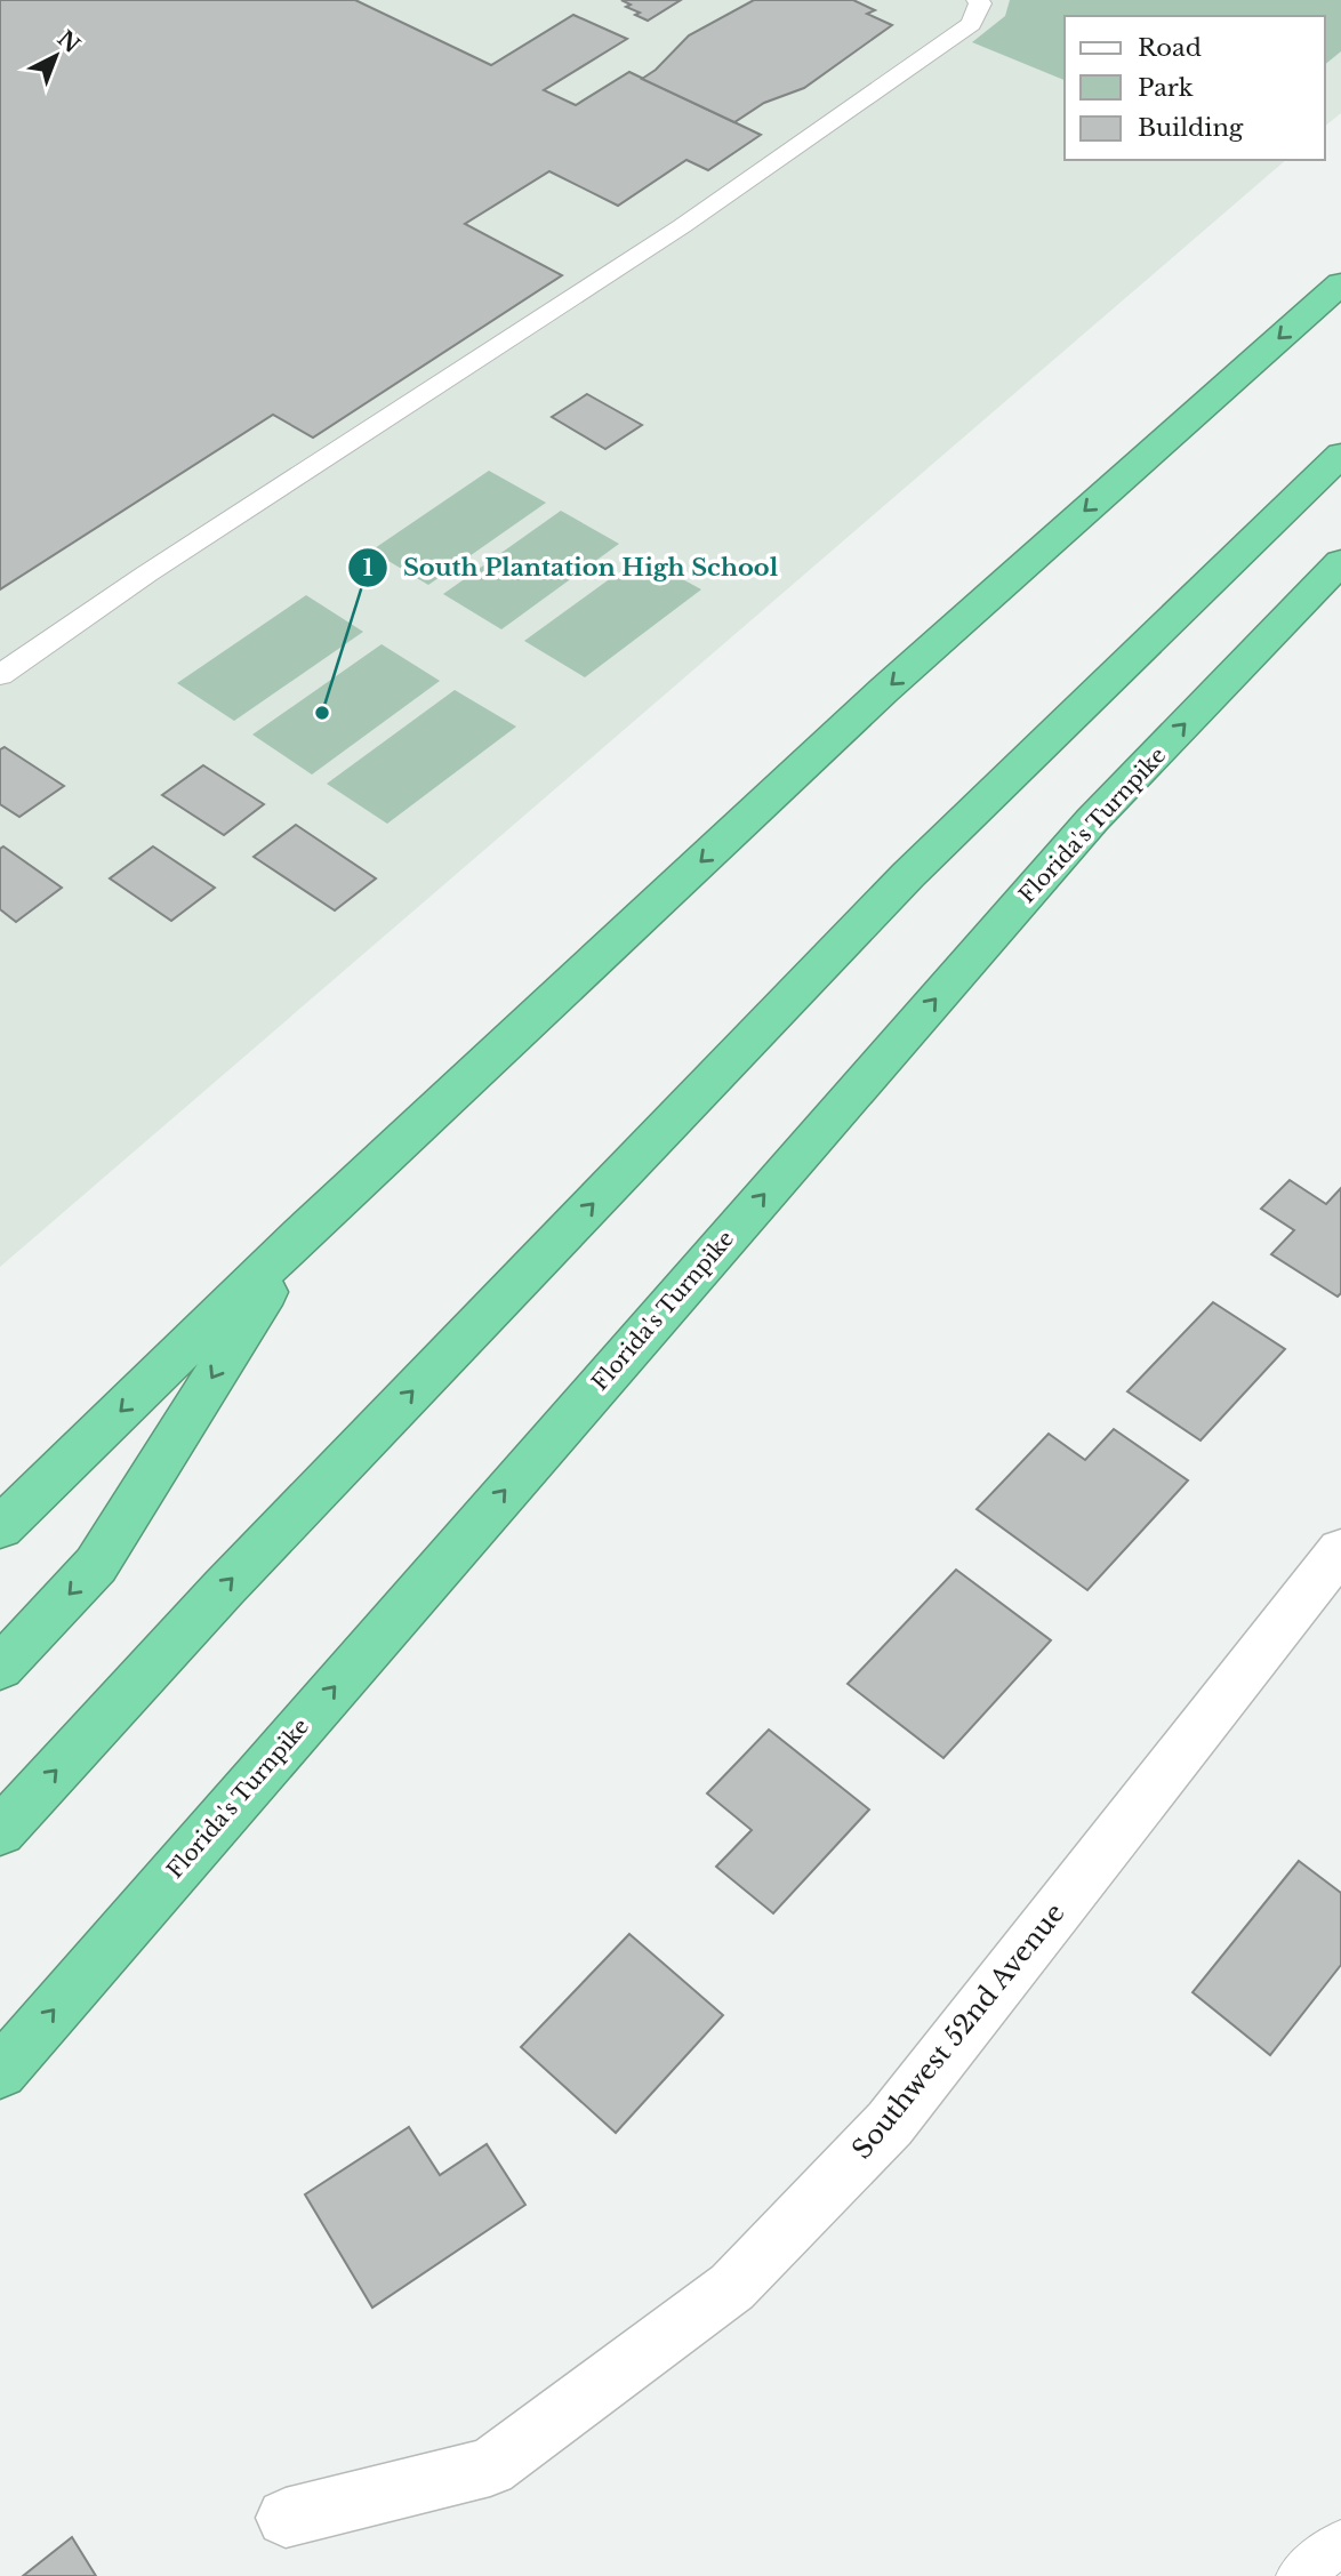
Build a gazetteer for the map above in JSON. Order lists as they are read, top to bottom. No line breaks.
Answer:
{"streets":{"highway":["Florida's Turnpike"],"street":["Southwest 52nd Avenue"]},"places":["South Plantation High School"],"legend":["Road","Park","Building"],"north":"top right"}
